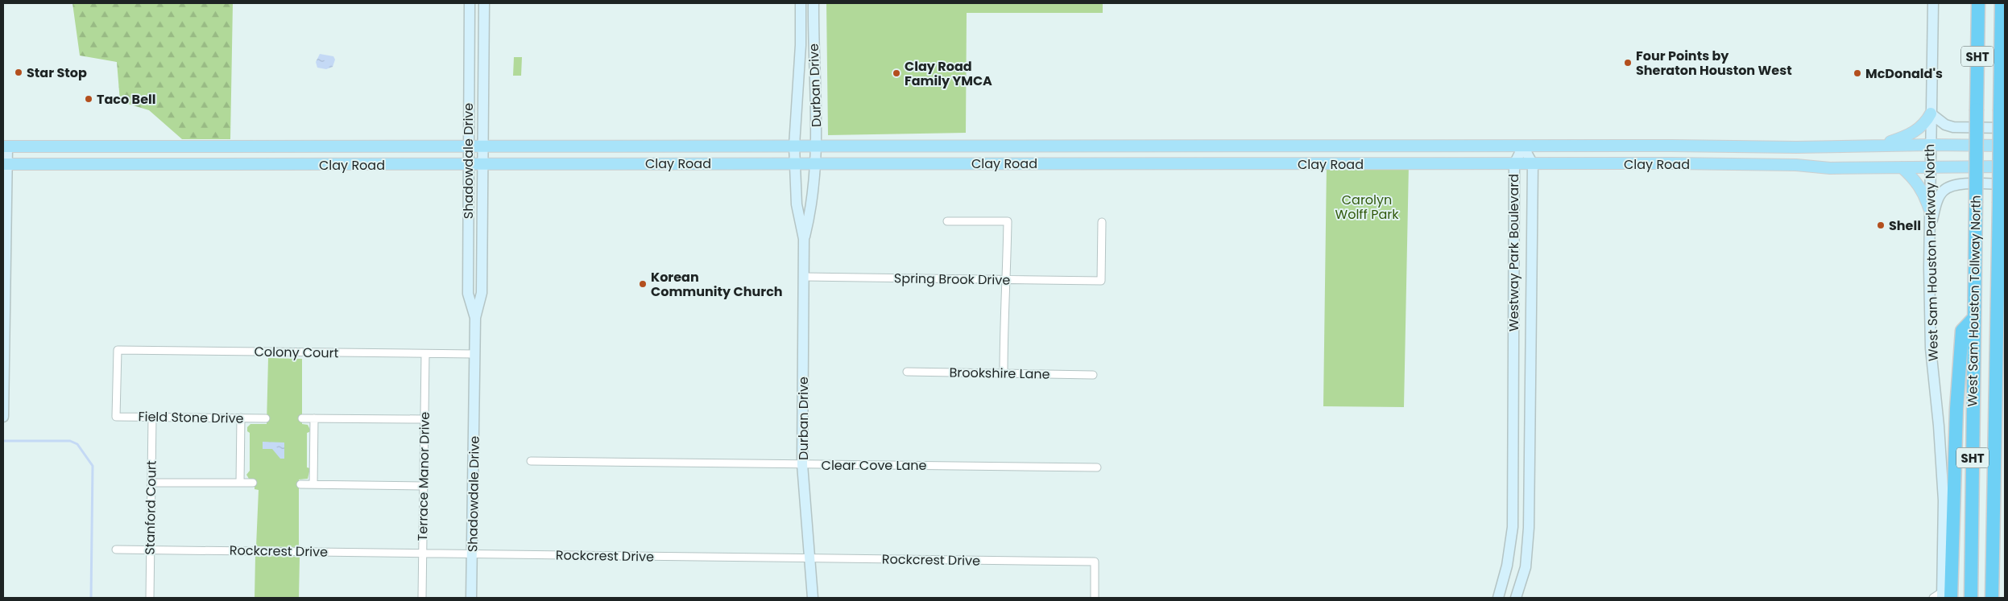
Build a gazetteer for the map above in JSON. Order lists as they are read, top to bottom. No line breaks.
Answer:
{"streets":{"highway":["SHT","West Sam Houston Tollway North"],"main road":["Clay Road"],"street":["Durban Drive","Shadowdale Drive","Westway Park Boulevard","West Sam Houston Parkway North","Spring Brook Drive","Colony Court","Brookshire Lane","Field Stone Drive","Clear Cove Lane","Terrace Manor Drive","Stanford Court","Rockcrest Drive"]},"crossings":[["Durban Drive","Clay Road"],["Durban Drive","Spring Brook Drive"],["Durban Drive","Clear Cove Lane"],["Durban Drive","Rockcrest Drive"],["Shadowdale Drive","Clay Road"],["Shadowdale Drive","Colony Court"],["Shadowdale Drive","Rockcrest Drive"],["Clay Road","Westway Park Boulevard"],["Clay Road","West Sam Houston Parkway North"],["Colony Court","Field Stone Drive"],["Colony Court","Terrace Manor Drive"],["Field Stone Drive","Stanford Court"],["Terrace Manor Drive","Rockcrest Drive"],["Stanford Court","Rockcrest Drive"]],"parks":["Carolyn Wolff Park"],"places":["Four Points by Sheraton Houston West","Star Stop","Clay Road Family YMCA","McDonald's","Taco Bell","Shell","Korean Community Church"]}
